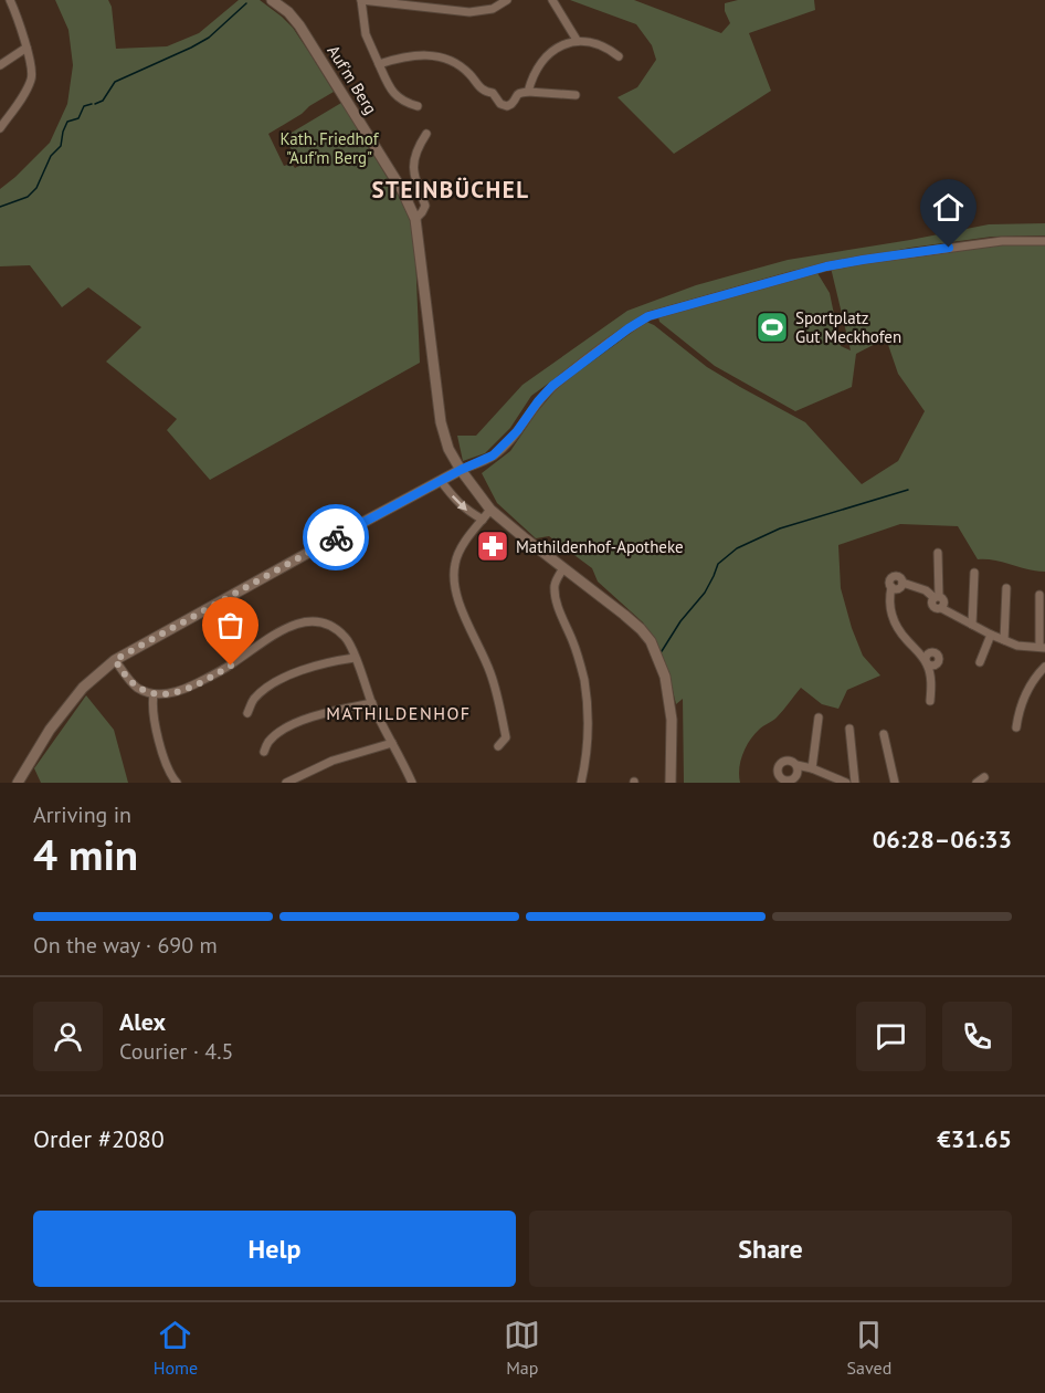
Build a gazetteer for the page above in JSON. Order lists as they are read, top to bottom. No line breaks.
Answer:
{"streets":{"street":["Auf'm Berg"]},"districts":["STEINBÜCHEL","MATHILDENHOF"],"parks":["Kath. Friedhof \"Auf'm Berg\""],"places":{"sports":["Sportplatz Gut Meckhofen"],"pharmacy":["Mathildenhof-Apotheke"]},"page":{"heading":["4 min","Arriving in","06:28–06:33"],"panel":["Alex","Courier · 4.5","Order #2080","€31.65"],"bar":"On the way · 690 m","buttons":["Help","Share"],"tabs":["Home","Map","Saved"]}}
